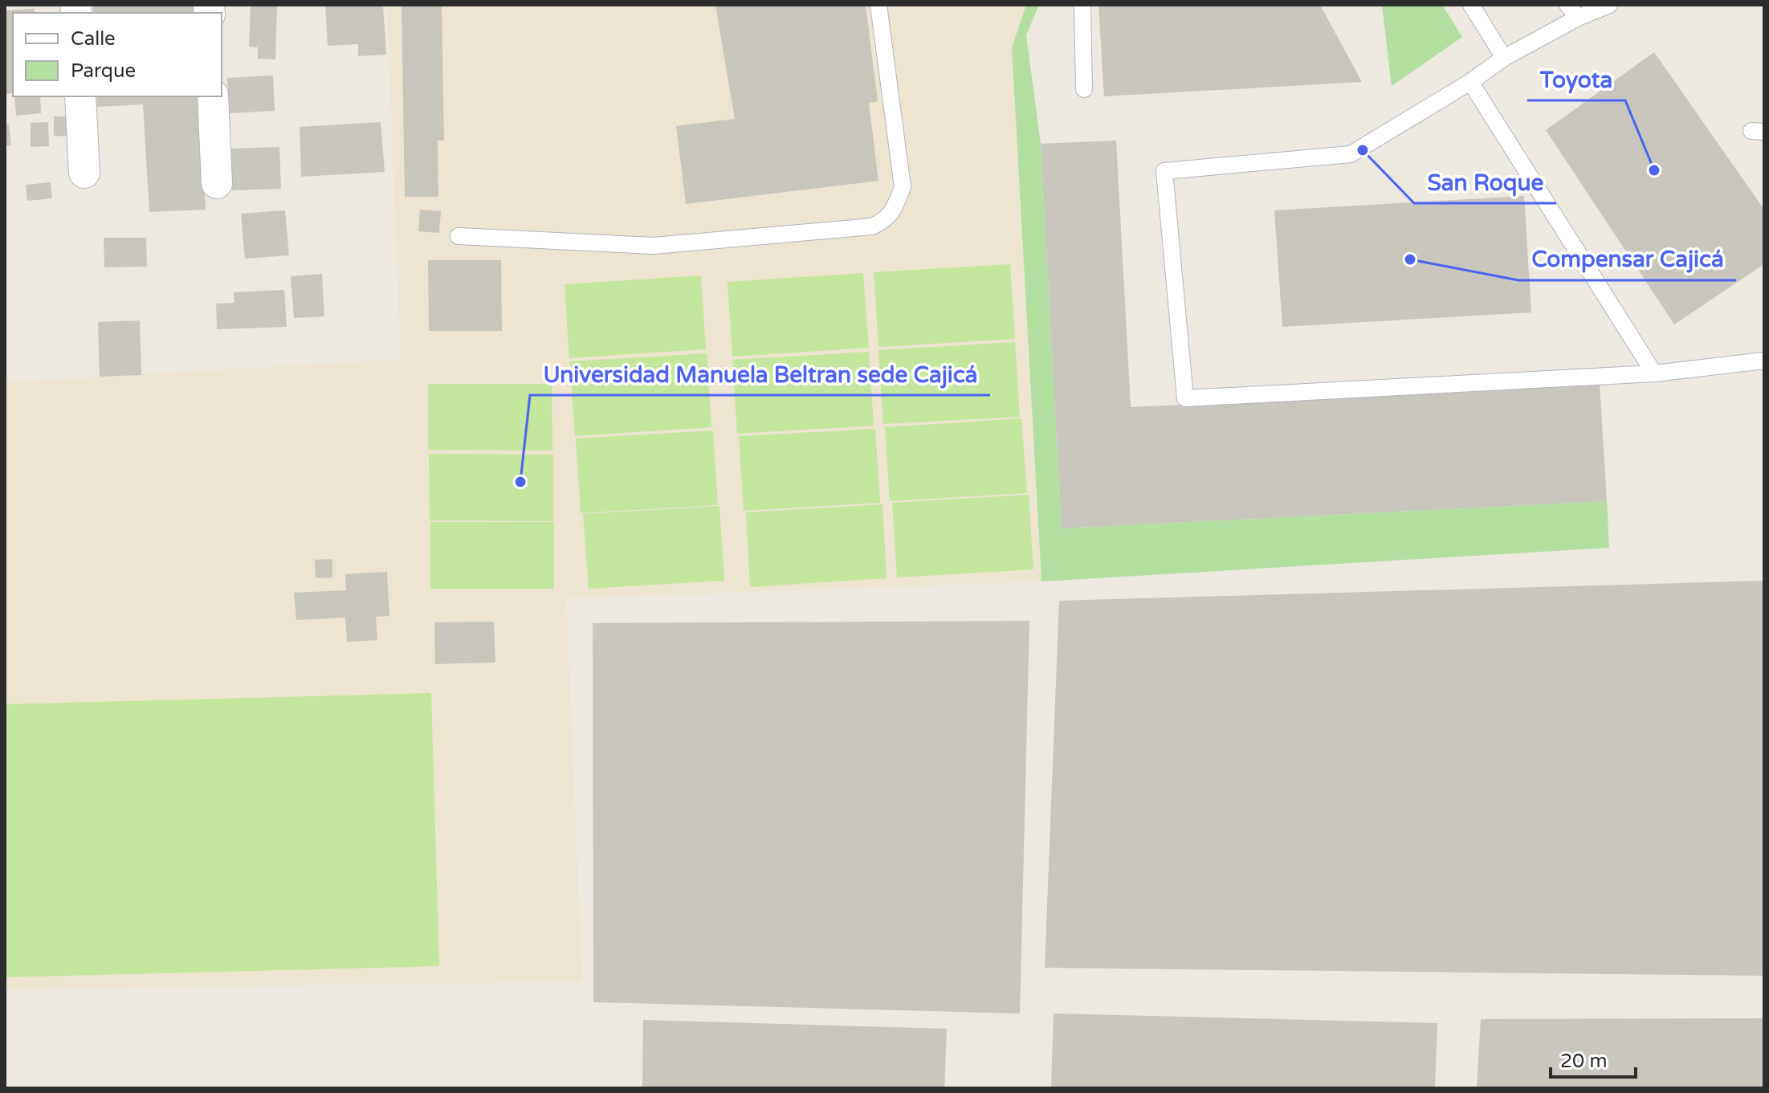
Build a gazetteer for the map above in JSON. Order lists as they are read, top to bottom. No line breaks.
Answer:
{"places":["San Roque","Toyota","Compensar Cajicá","Universidad Manuela Beltran sede Cajicá"],"legend":["Calle","Parque"],"scale_bar":"20 m"}
